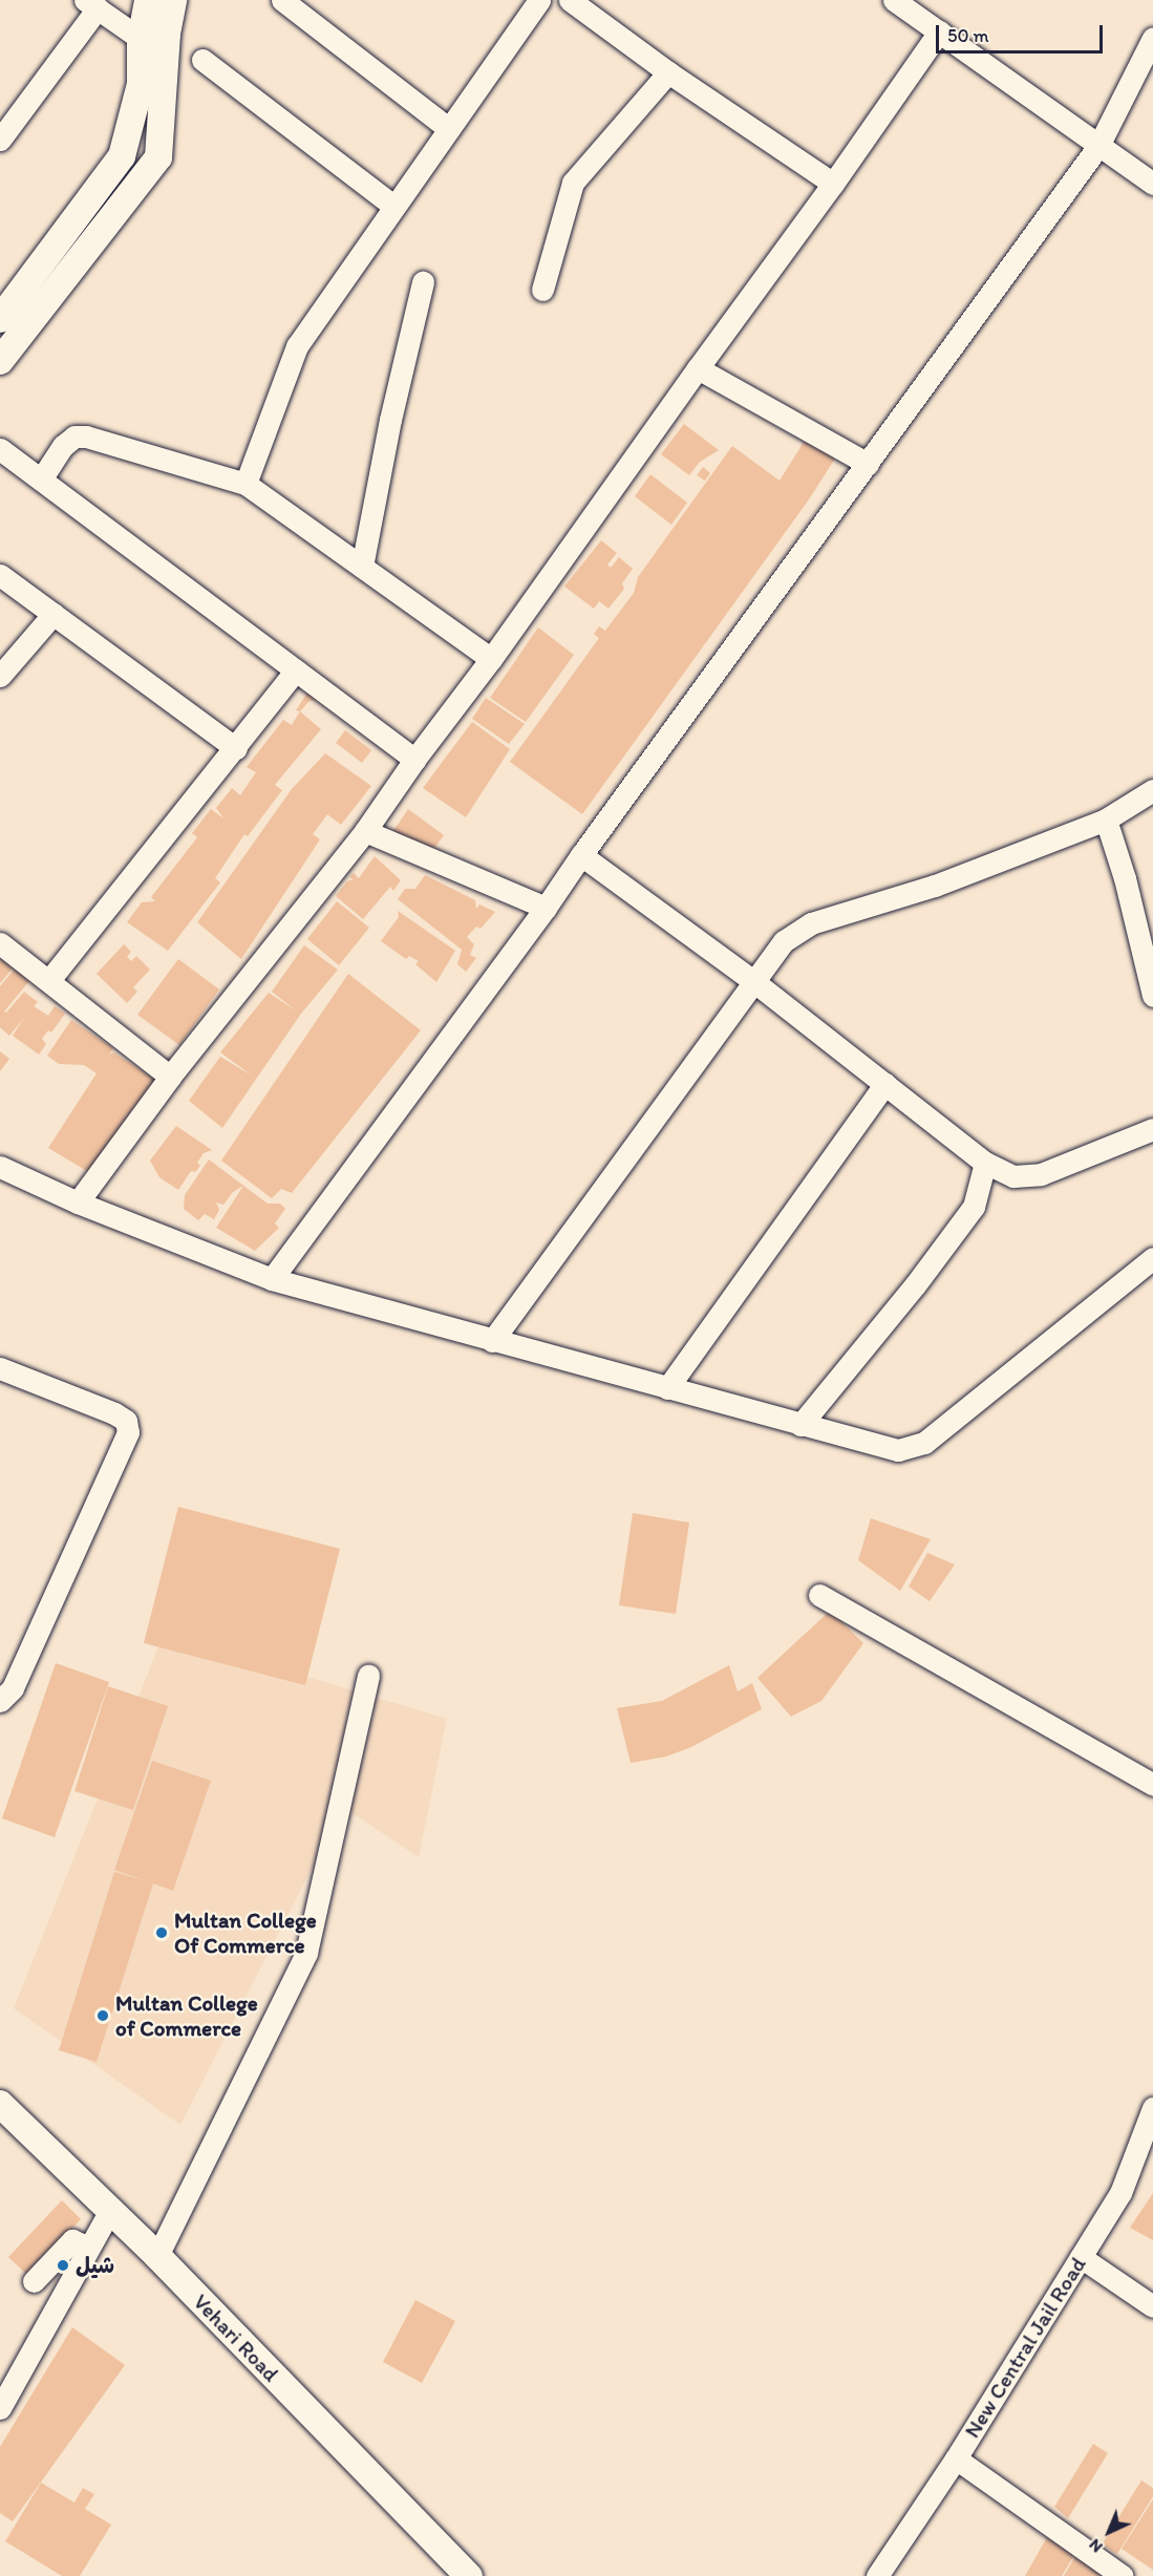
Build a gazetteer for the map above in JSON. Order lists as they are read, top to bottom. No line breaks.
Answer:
{"streets":{"main road":["Vehari Road"],"street":["New Central Jail Road"]},"places":["Multan College Of Commerce","Multan College of Commerce","شیل"],"scale_bar":"50 m","north":"bottom left"}
